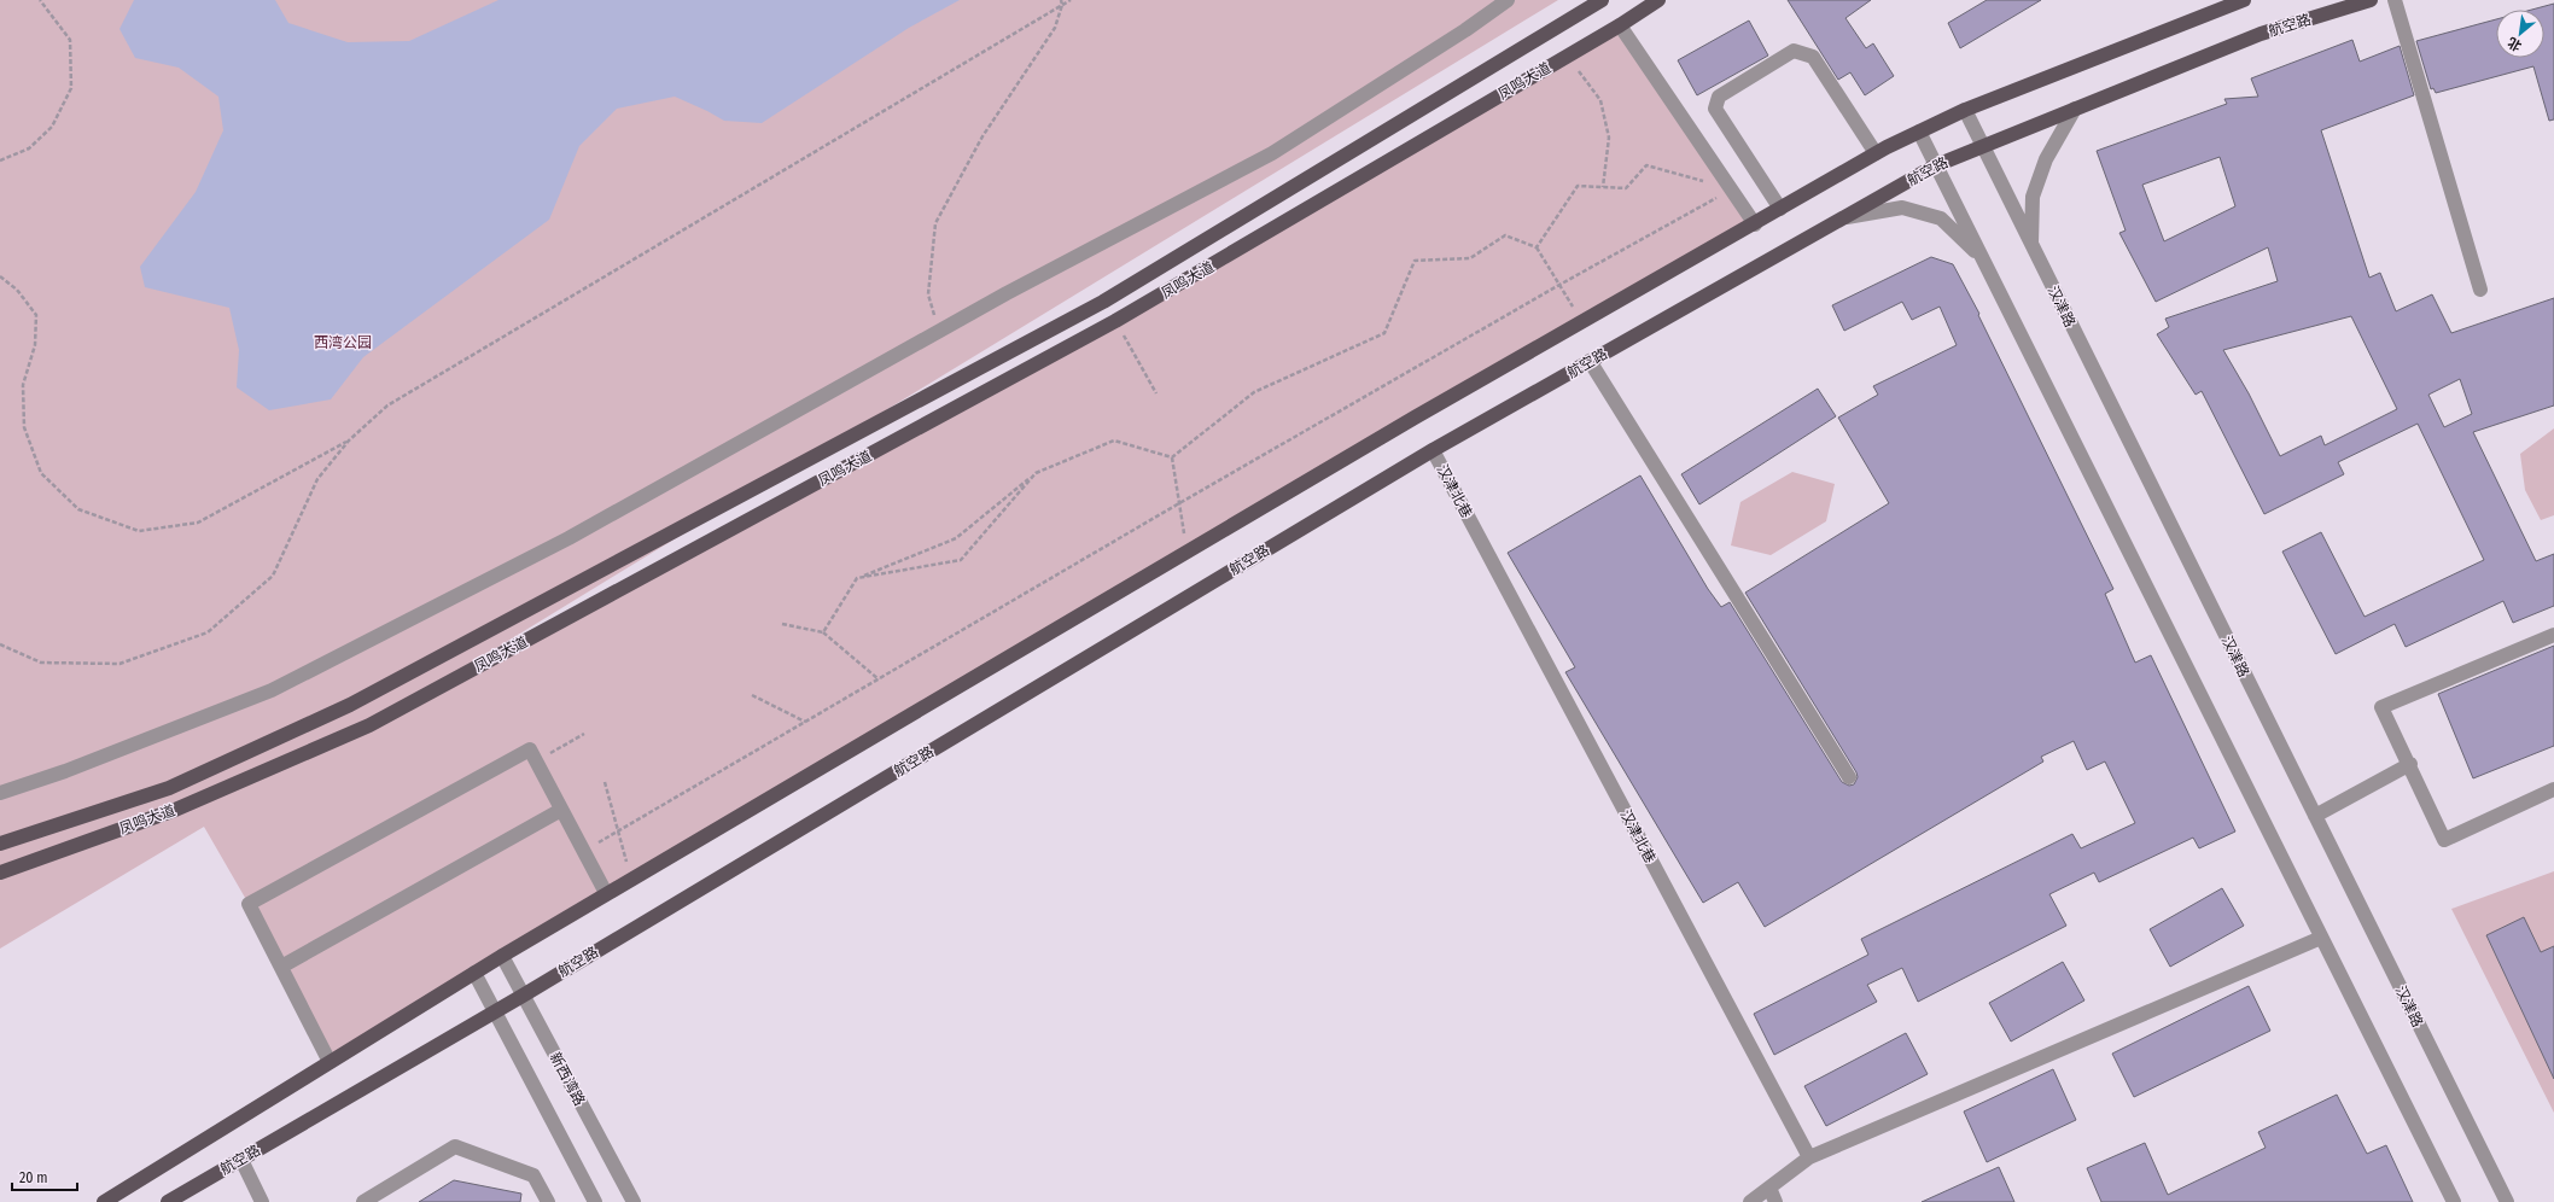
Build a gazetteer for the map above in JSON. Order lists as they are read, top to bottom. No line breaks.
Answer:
{"streets":{"main road":["航空路","凤鸣大道"],"street":["汉津路","汉津北巷","新西湾路"]},"crossings":[["航空路","汉津路"],["航空路","汉津北巷"],["航空路","新西湾路"]],"parks":["西湾公园"],"scale_bar":"20 m","north":"bottom left"}
